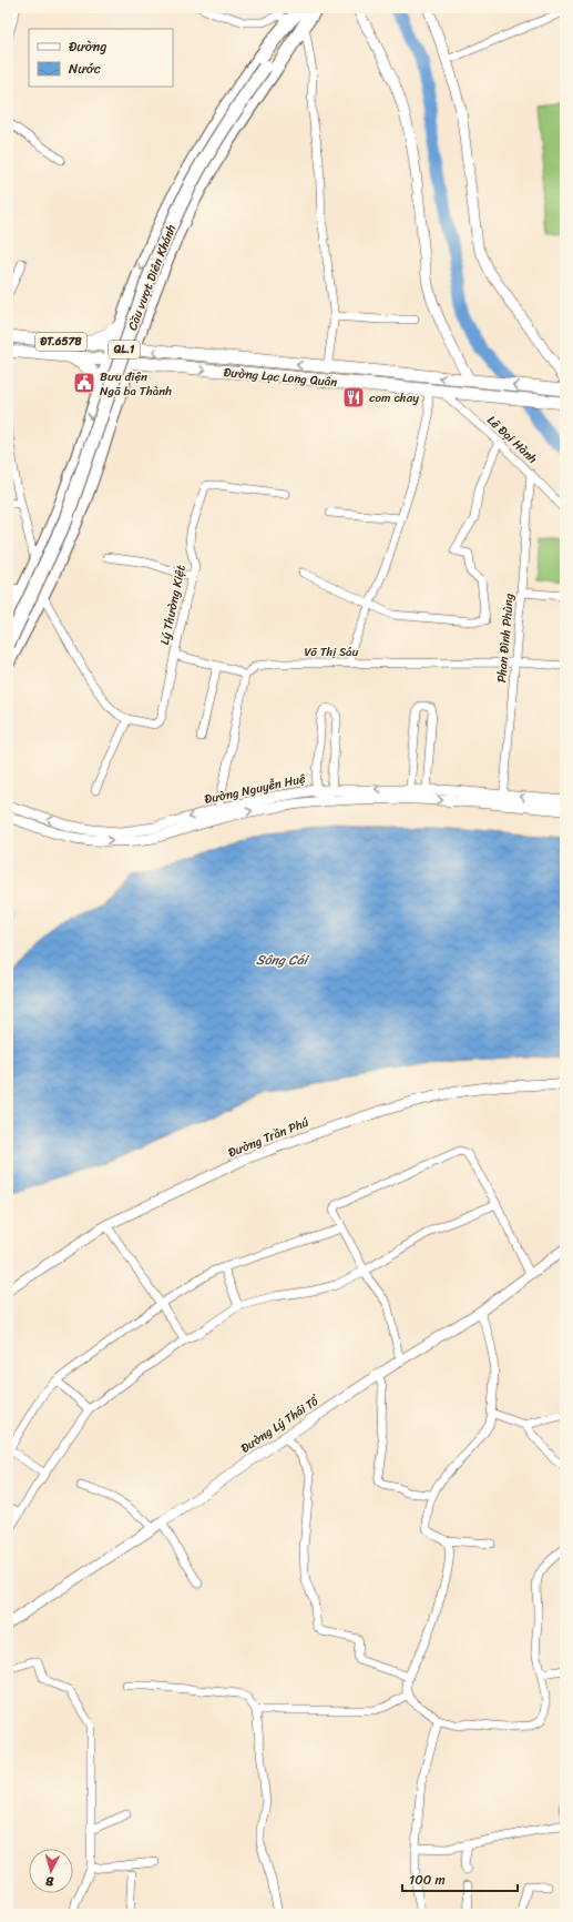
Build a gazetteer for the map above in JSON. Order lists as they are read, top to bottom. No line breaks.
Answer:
{"streets":{"highway":["Cầu vượt Diên Khánh","QL.1"],"main road":["ĐT.657B","Đường Lạc Long Quân"],"street":["Lê Đại Hành","Lý Thường Kiệt","Phan Đình Phùng","Võ Thị Sáu","Đường Nguyễn Huệ","Đường Trần Phú","Đường Lý Thái Tổ"]},"crossings":[["ĐT.657B","QL.1"],["QL.1","Đường Lạc Long Quân"],["Đường Lạc Long Quân","Lê Đại Hành"],["Lê Đại Hành","Phan Đình Phùng"],["Phan Đình Phùng","Võ Thị Sáu"],["Phan Đình Phùng","Đường Nguyễn Huệ"]],"water":["Sông Cái"],"places":{"public building":["Bưu điện Ngã ba Thành"],"restaurant":["com chay"]},"legend":["Đường","Nước"],"scale_bar":"100 m","north":"bottom"}
